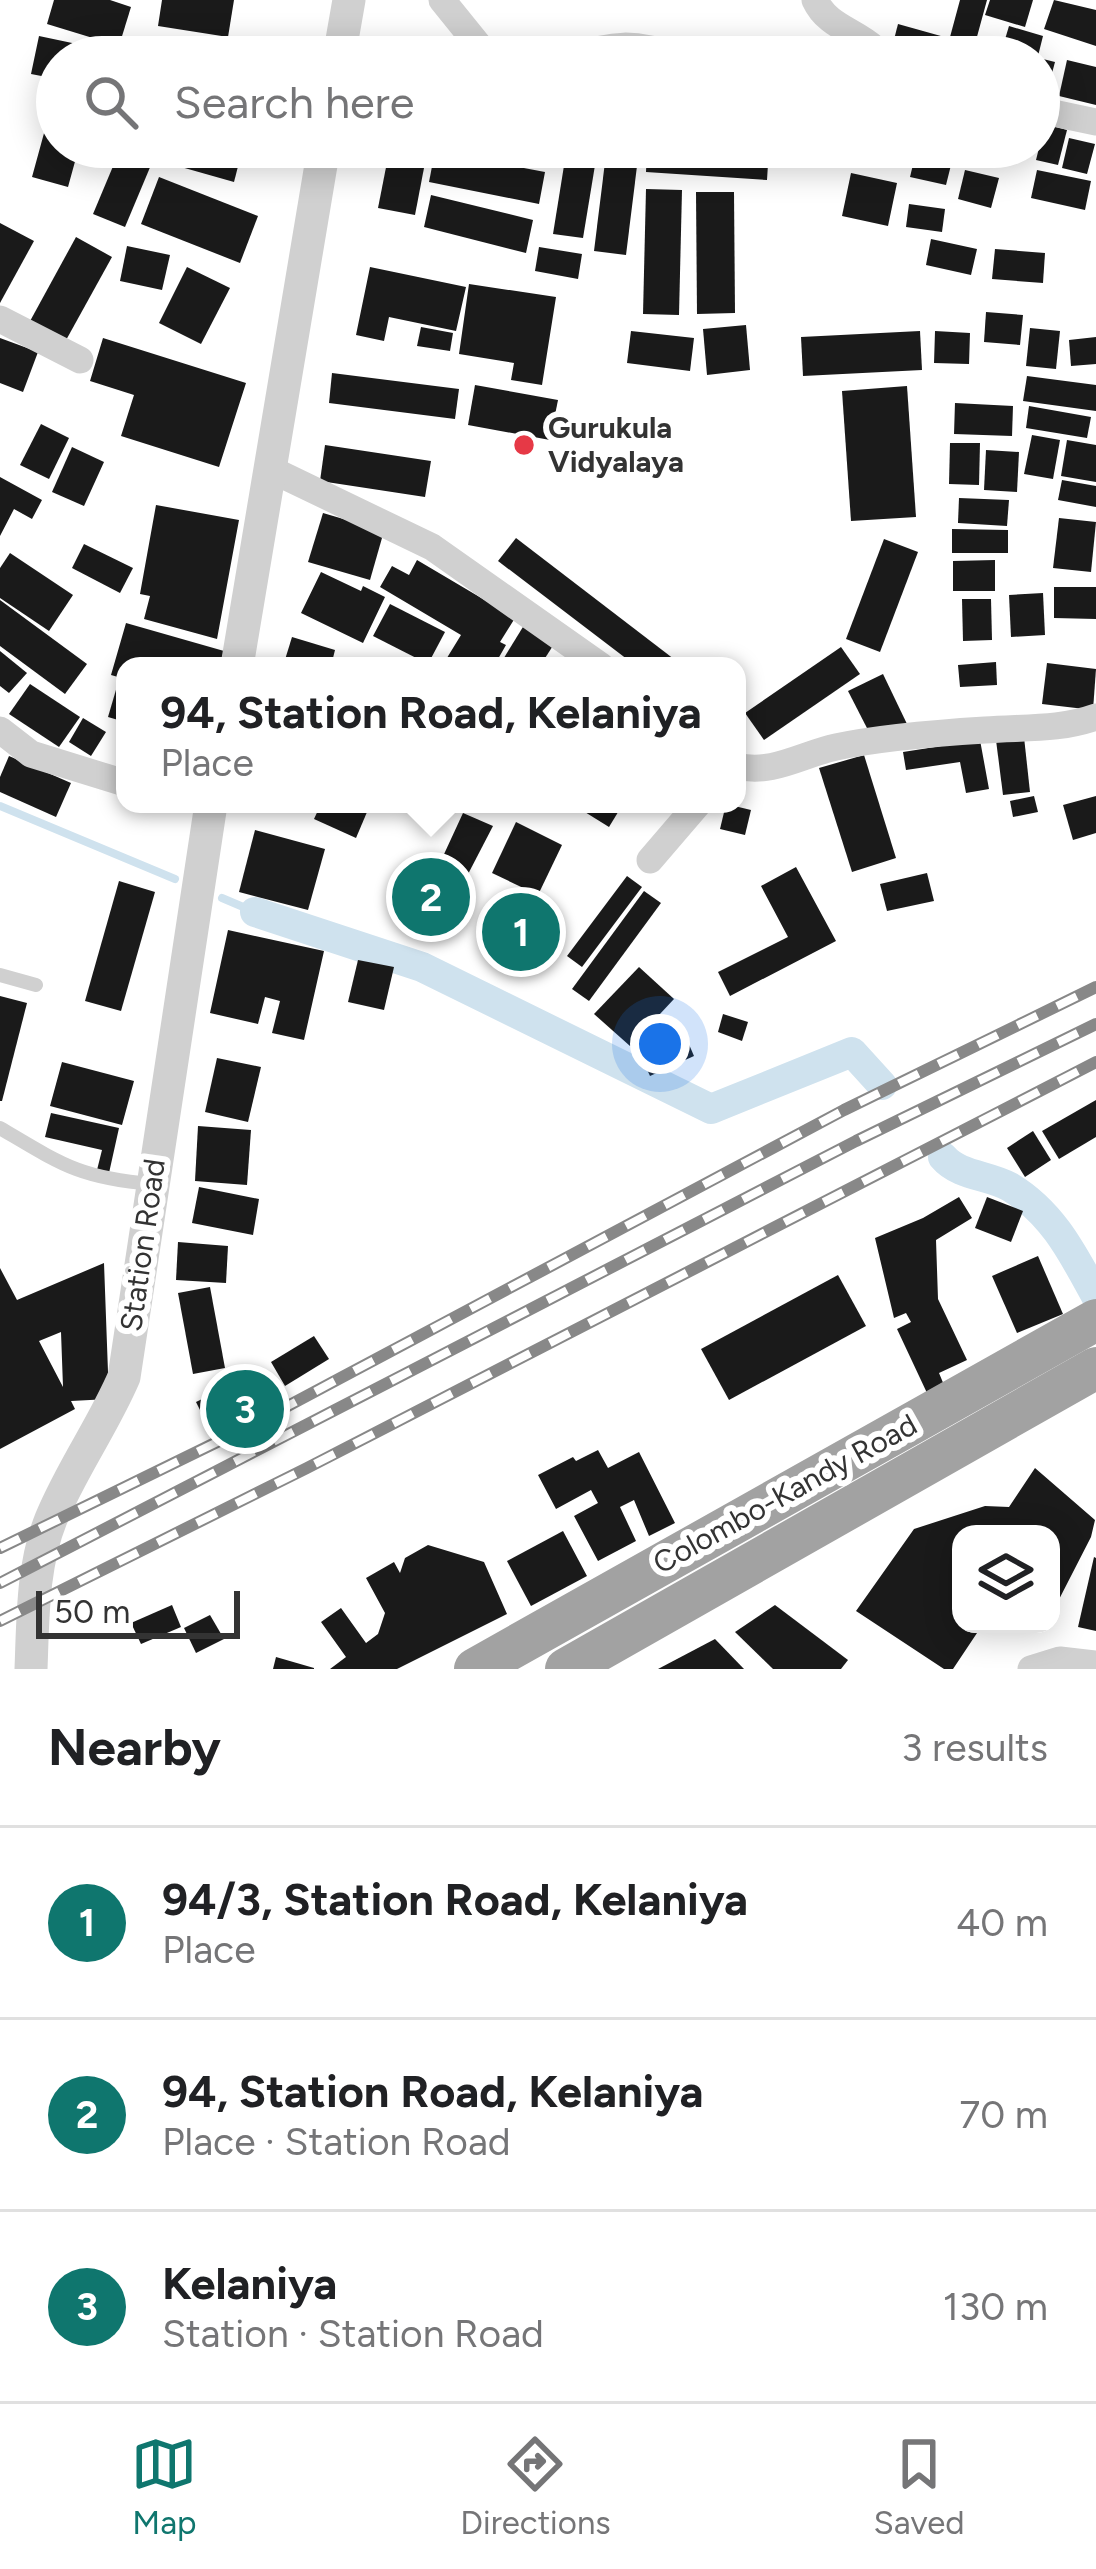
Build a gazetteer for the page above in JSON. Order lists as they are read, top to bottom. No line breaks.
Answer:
{"streets":{"highway":["Colombo-Kandy Road"],"street":["Station Road"]},"places":["Gurukula Vidyalaya"],"scale_bar":"50 m","page":{"search":"Search here","popup":["94, Station Road, Kelaniya","Place"],"pins":["2","1","3"],"scale":"50 m","heading":["Nearby","3 results"],"list":[{"mark":"1","name":"94/3, Station Road, Kelaniya","note":"Place","value":"40 m"},{"mark":"2","name":"94, Station Road, Kelaniya","note":"Place · Station Road","value":"70 m"},{"mark":"3","name":"Kelaniya","note":"Station · Station Road","value":"130 m"}],"nav":["Map","Directions","Saved"]}}
